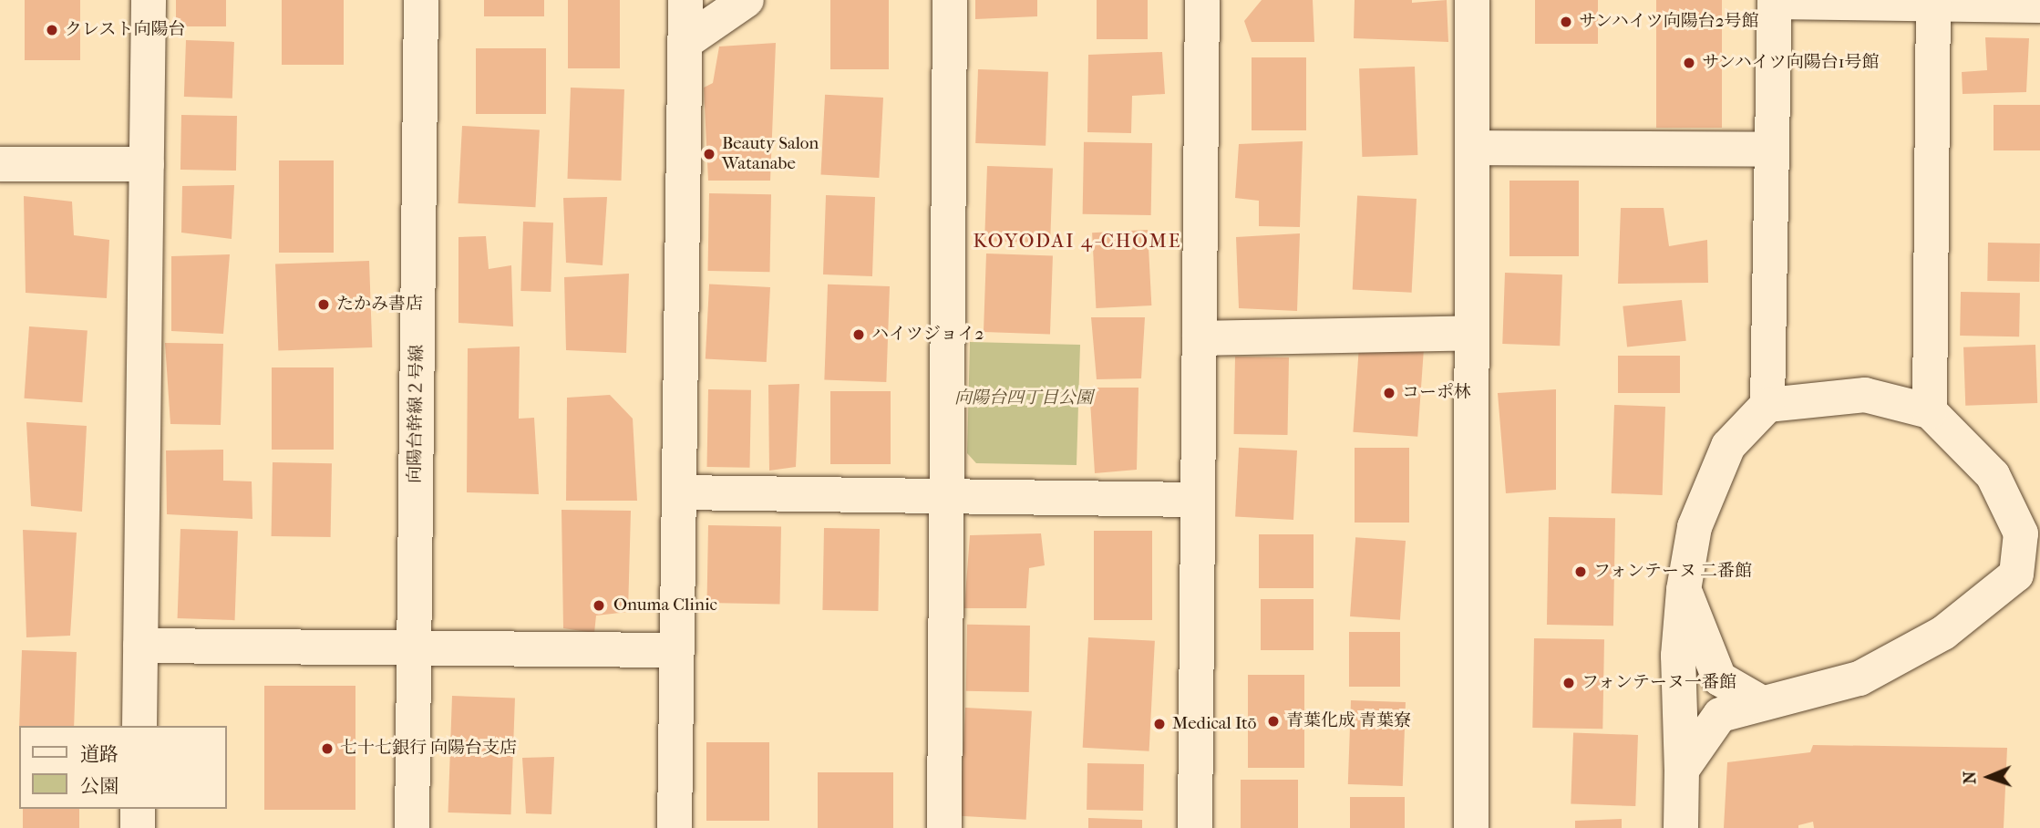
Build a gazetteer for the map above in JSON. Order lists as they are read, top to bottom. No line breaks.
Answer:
{"streets":{"street":["向陽台幹線２号線"]},"districts":["KOYODAI 4-CHOME"],"parks":["向陽台四丁目公園"],"places":["サンハイツ向陽台2号館","クレスト向陽台","サンハイツ向陽台1号館","Beauty Salon Watanabe","たかみ書店","ハイツジョイ2","コーポ林","フォンテーヌ 二番館","Onuma Clinic","フォンテーヌ一番館","青葉化成 青葉寮","Medical Itō","七十七銀行 向陽台支店"],"legend":["道路","公園"],"north":"left"}
